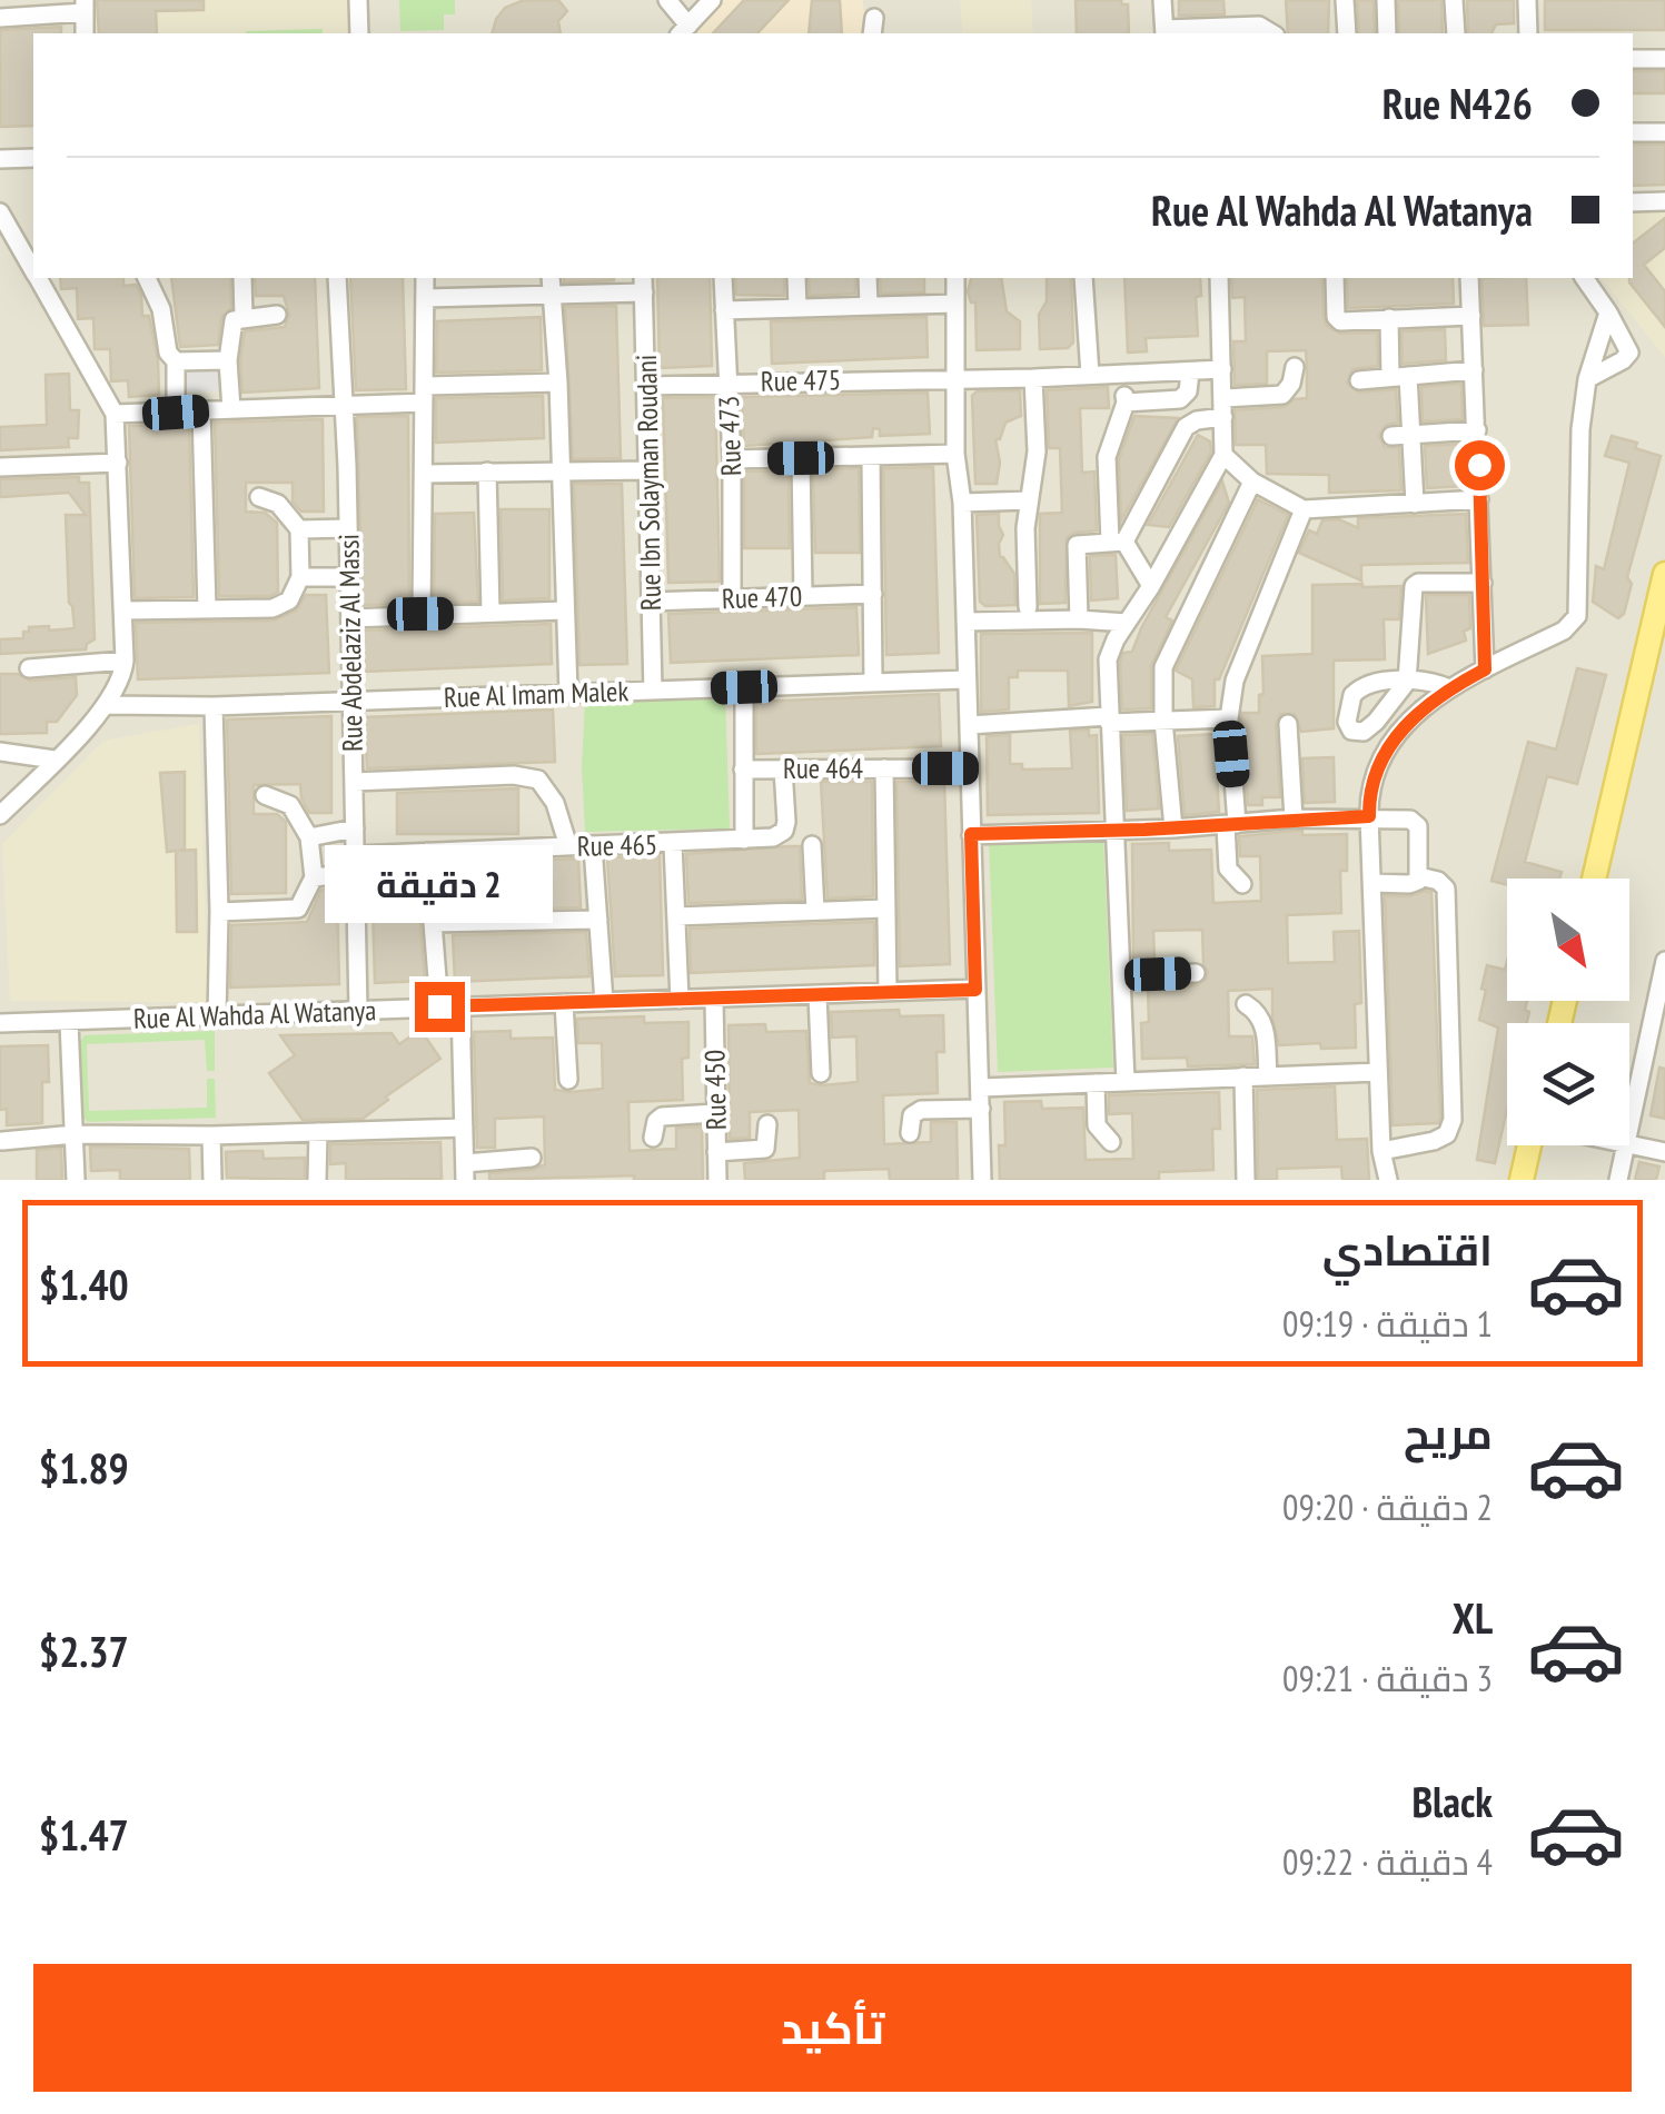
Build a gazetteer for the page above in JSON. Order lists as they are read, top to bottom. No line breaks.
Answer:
{"streets":{"street":["Rue 475","Rue 473","Rue Ibn Solayman Roudani","Rue 470","Rue Abdelaziz Al Massi","Rue Al Imam Malek","Rue 464","Rue 465","Rue Al Wahda Al Watanya","Rue 450"]},"crossings":[["Rue 475","Rue 473"],["Rue 475","Rue Ibn Solayman Roudani"],["Rue 473","Rue 470"],["Rue Ibn Solayman Roudani","Rue 470"],["Rue Ibn Solayman Roudani","Rue Al Imam Malek"],["Rue Abdelaziz Al Massi","Rue Al Imam Malek"],["Rue Abdelaziz Al Massi","Rue 465"],["Rue Abdelaziz Al Massi","Rue Al Wahda Al Watanya"],["Rue Al Wahda Al Watanya","Rue 450"]],"north":"bottom right","page":{"banner":["Rue N426","Rue Al Wahda Al Watanya"],"bubble":"2 دقيقة","list":[{"name":"اقتصادي","note":"1 دقيقة · 09:19","value":"$1.40"},{"name":"مريح","note":"2 دقيقة · 09:20","value":"$1.89"},{"name":"XL","note":"3 دقيقة · 09:21","value":"$2.37"},{"name":"Black","note":"4 دقيقة · 09:22","value":"$1.47"}],"buttons":"تأكيد"}}
